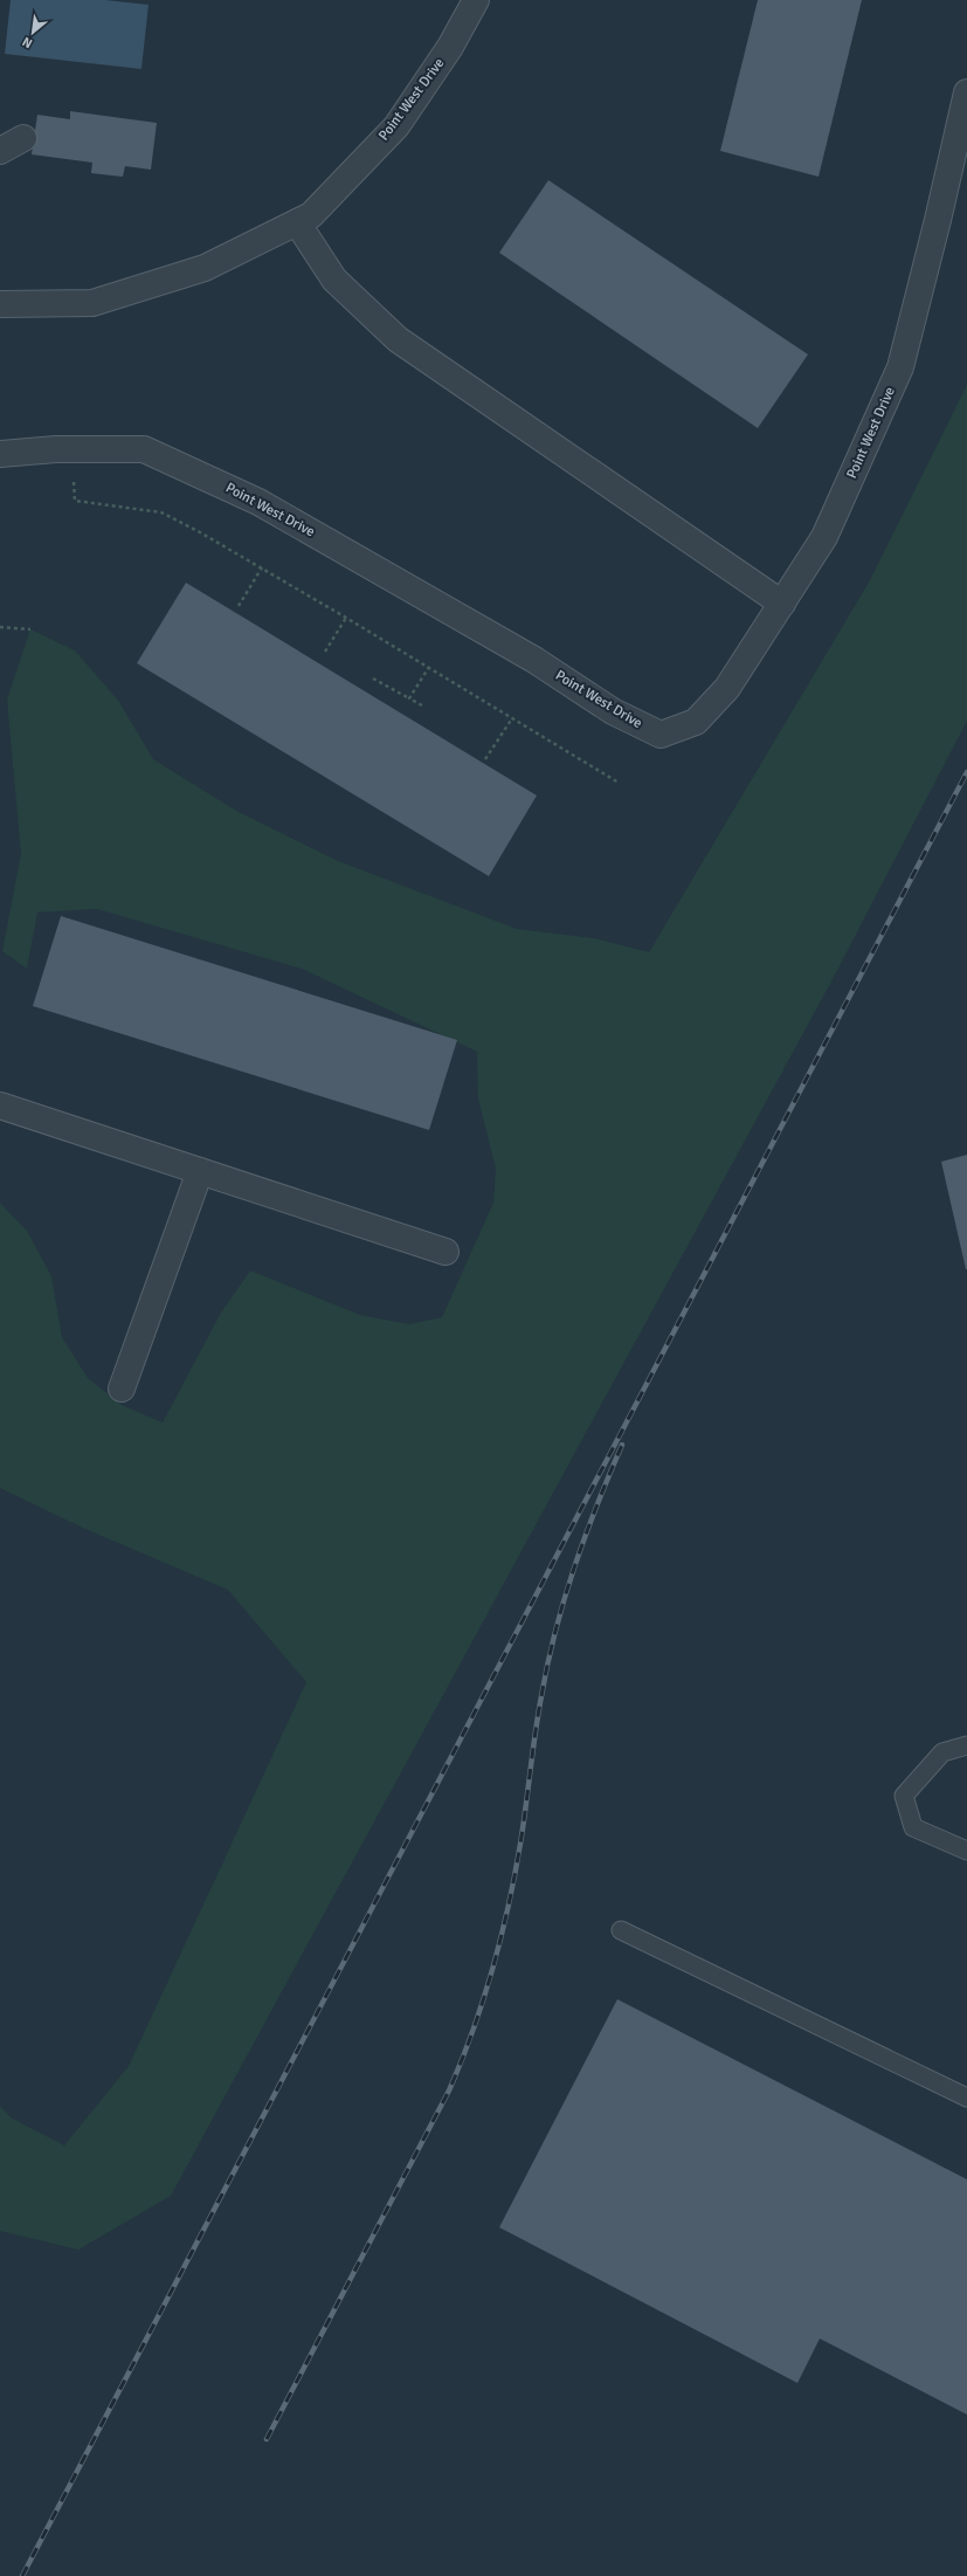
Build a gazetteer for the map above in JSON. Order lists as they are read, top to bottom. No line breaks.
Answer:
{"streets":{"street":["Point West Drive"]},"north":"bottom left"}
